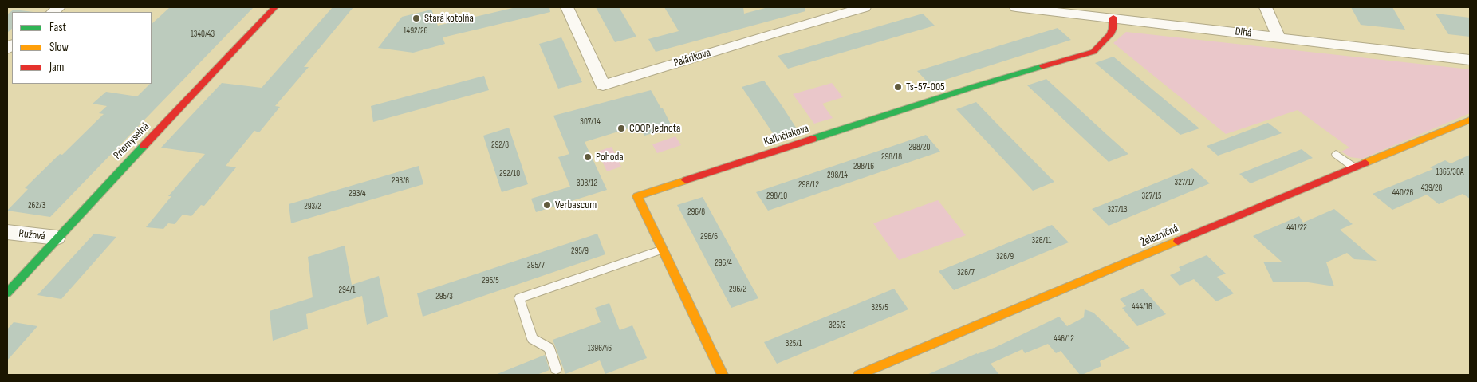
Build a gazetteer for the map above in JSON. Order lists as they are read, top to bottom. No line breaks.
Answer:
{"streets":{"street":["Dlhá","Palárikova","Kalinčiakova","Priemyselná","Ružová","Železničná"]},"crossings":[["Dlhá","Kalinčiakova"],["Priemyselná","Ružová"]],"places":["Stará kotolňa","Ts-57-005","COOP Jednota","Pohoda","Verbascum"],"house_numbers":["1492/26","1340/43","307/14","292/8","298/20","298/18","298/16","1365/30A","292/10","298/14","293/6","327/17","308/12","298/12","439/28","440/26","293/4","298/10","327/15","262/3","293/2","327/13","296/8","441/22","296/6","326/11","295/9","326/9","296/4","295/7","326/7","295/5","296/2","294/1","295/3","444/16","325/5","325/3","446/12","325/1","1396/46"],"legend":["Fast","Slow","Jam"]}
